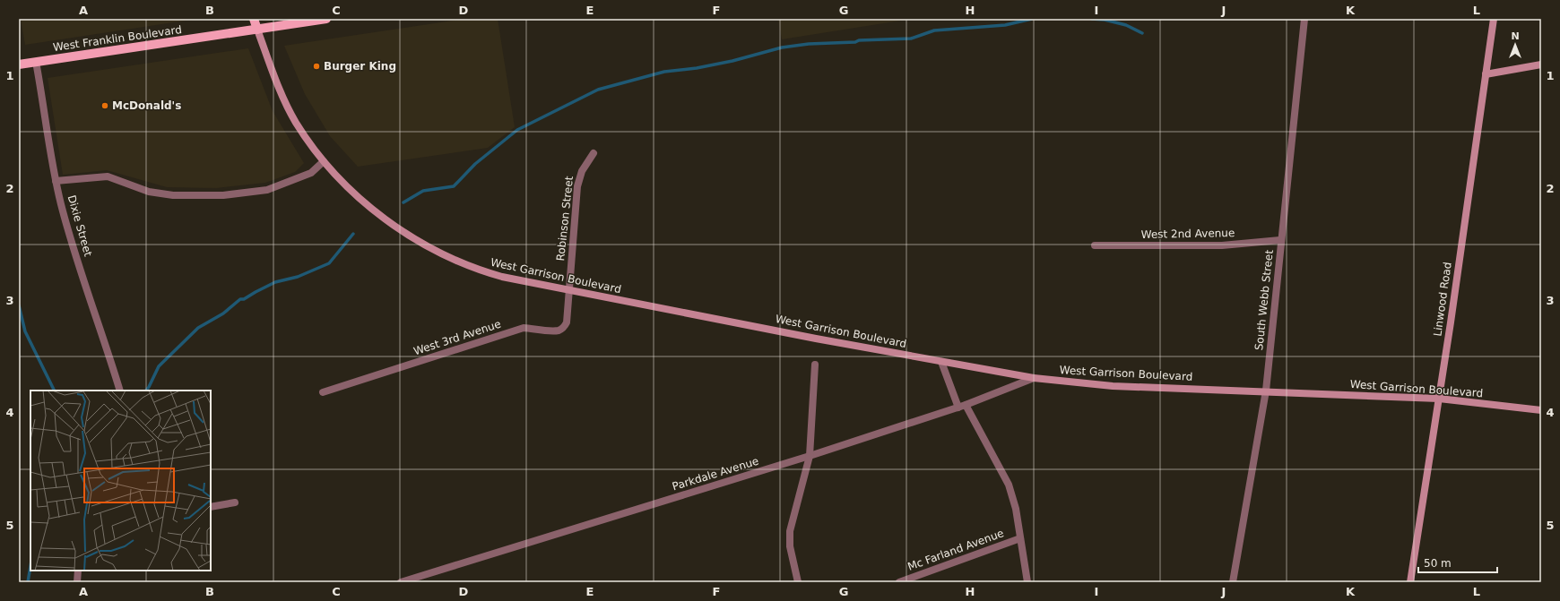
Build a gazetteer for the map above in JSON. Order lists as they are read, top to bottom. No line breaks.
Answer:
{"streets":{"main road":["West Franklin Boulevard","West Garrison Boulevard","Linwood Road"],"street":["Robinson Street","Dixie Street","West 2nd Avenue","South Webb Street","West 3rd Avenue","Parkdale Avenue","Mc Farland Avenue"]},"crossings":[["West Franklin Boulevard","Dixie Street"],["West Franklin Boulevard","West Garrison Boulevard"],["Robinson Street","West Garrison Boulevard"],["Robinson Street","West 3rd Avenue"],["West 2nd Avenue","South Webb Street"],["West Garrison Boulevard","Linwood Road"],["West Garrison Boulevard","South Webb Street"],["West Garrison Boulevard","West 3rd Avenue"],["West Garrison Boulevard","Parkdale Avenue"]],"places":["Burger King","McDonald's"],"scale_bar":"50 m","north":"top","grid":{"columns":["A","B","C","D","E","F","G","H","I","J","K","L"],"rows":["1","2","3","4","5"]}}
